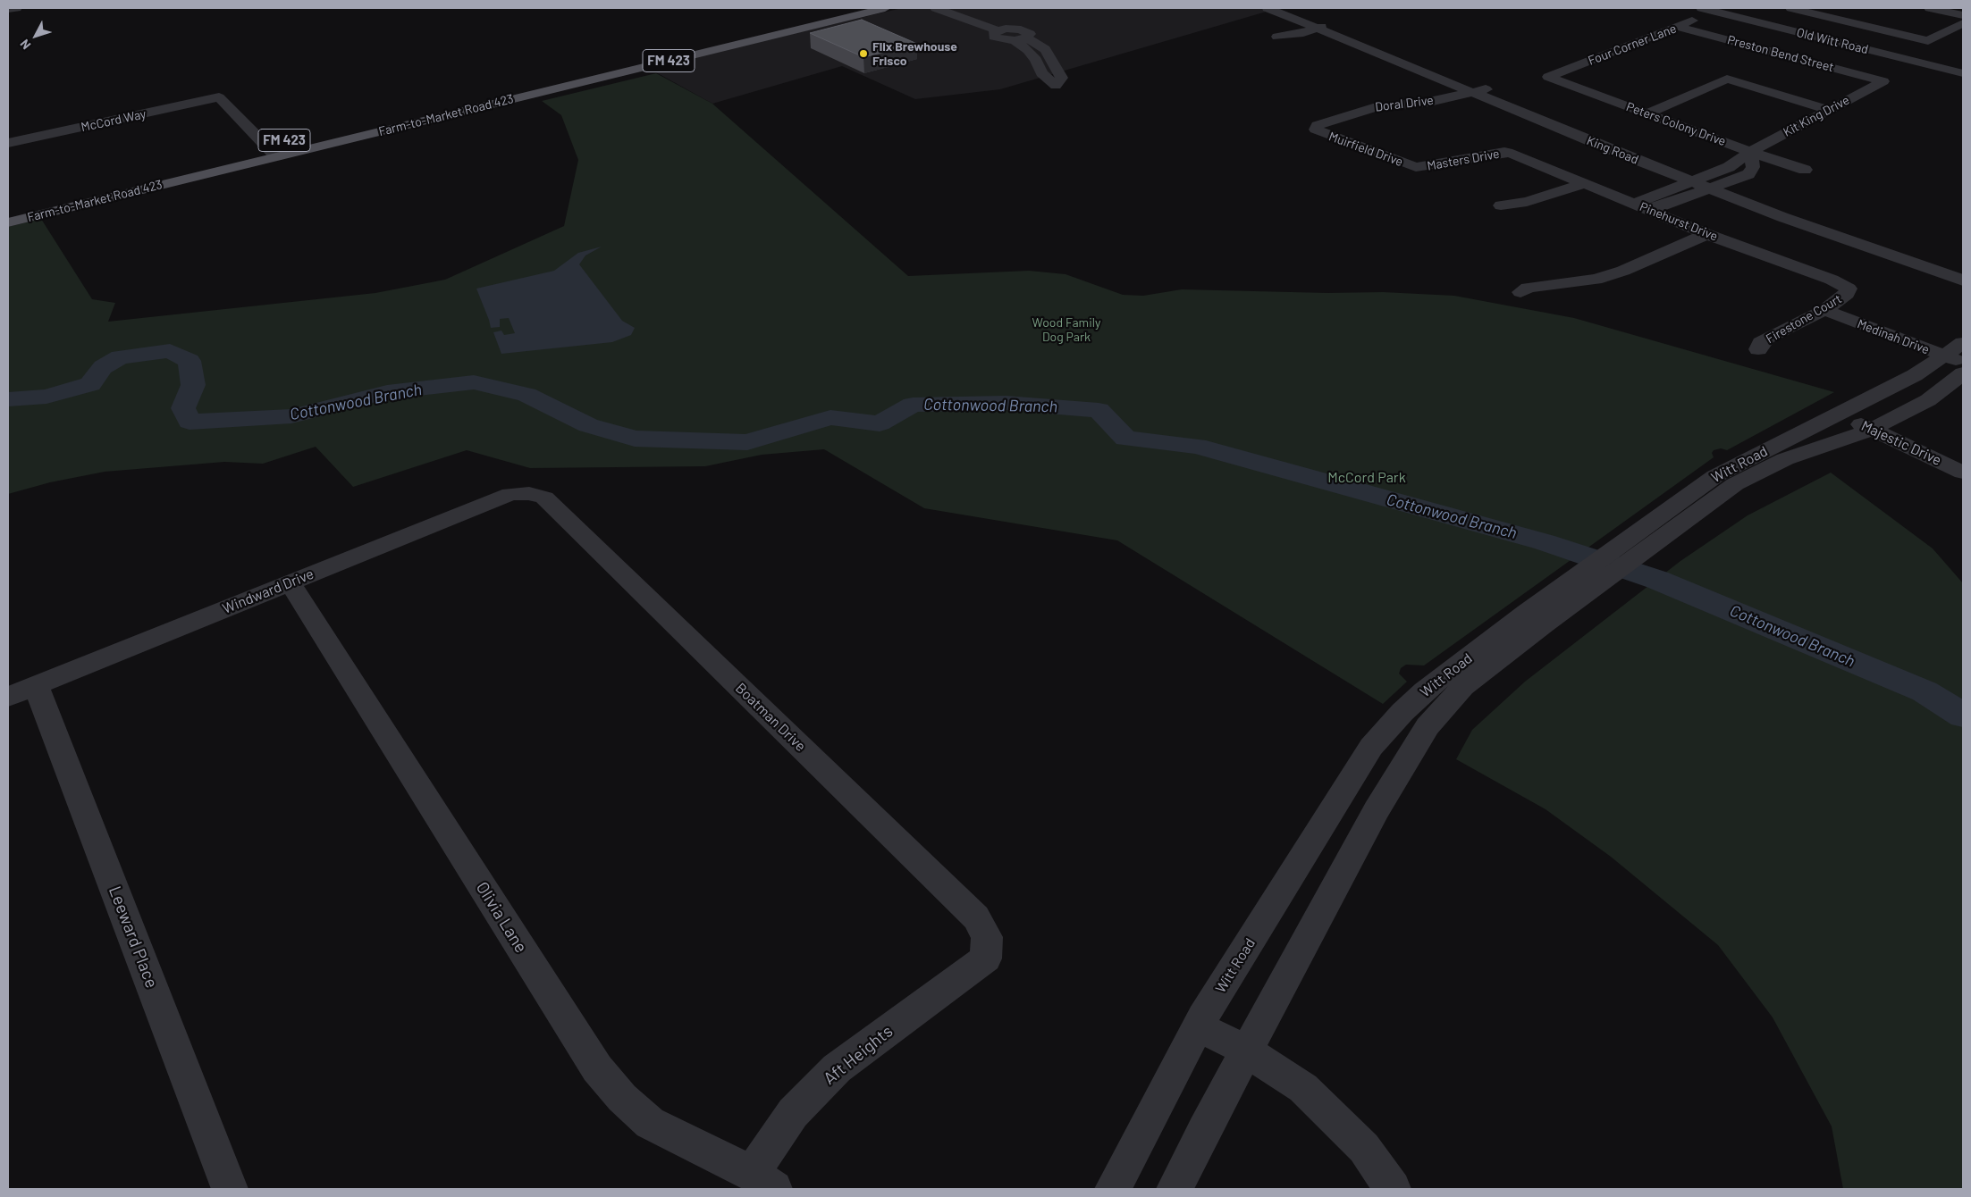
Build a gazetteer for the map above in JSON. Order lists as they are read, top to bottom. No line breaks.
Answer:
{"streets":{"main road":["FM 423","Farm-to-Market Road 423"],"street":["Old Witt Road","Four Corner Lane","Preston Bend Street","Doral Drive","Kit King Drive","McCord Way","Peters Colony Drive","Muirfield Drive","King Road","Masters Drive","Pinehurst Drive","Firestone Court","Medinah Drive","Majestic Drive","Witt Road","Windward Drive","Boatman Drive","Olivia Lane","Leeward Place","Aft Heights"]},"crossings":[["Old Witt Road","Four Corner Lane"],["Four Corner Lane","Preston Bend Street"],["Four Corner Lane","Peters Colony Drive"],["Preston Bend Street","Kit King Drive"],["Doral Drive","Muirfield Drive"],["Doral Drive","King Road"],["Farm-to-Market Road 423","McCord Way"],["Kit King Drive","Peters Colony Drive"],["Muirfield Drive","Masters Drive"],["Masters Drive","Pinehurst Drive"],["Pinehurst Drive","Firestone Court"],["Firestone Court","Medinah Drive"],["Medinah Drive","Witt Road"],["Majestic Drive","Witt Road"],["Windward Drive","Boatman Drive"],["Windward Drive","Olivia Lane"],["Windward Drive","Leeward Place"],["Boatman Drive","Aft Heights"],["Olivia Lane","Aft Heights"]],"water":["Cottonwood Branch"],"parks":["Wood Family Dog Park","McCord Park"],"places":["Flix Brewhouse Frisco"],"north":"bottom left"}
